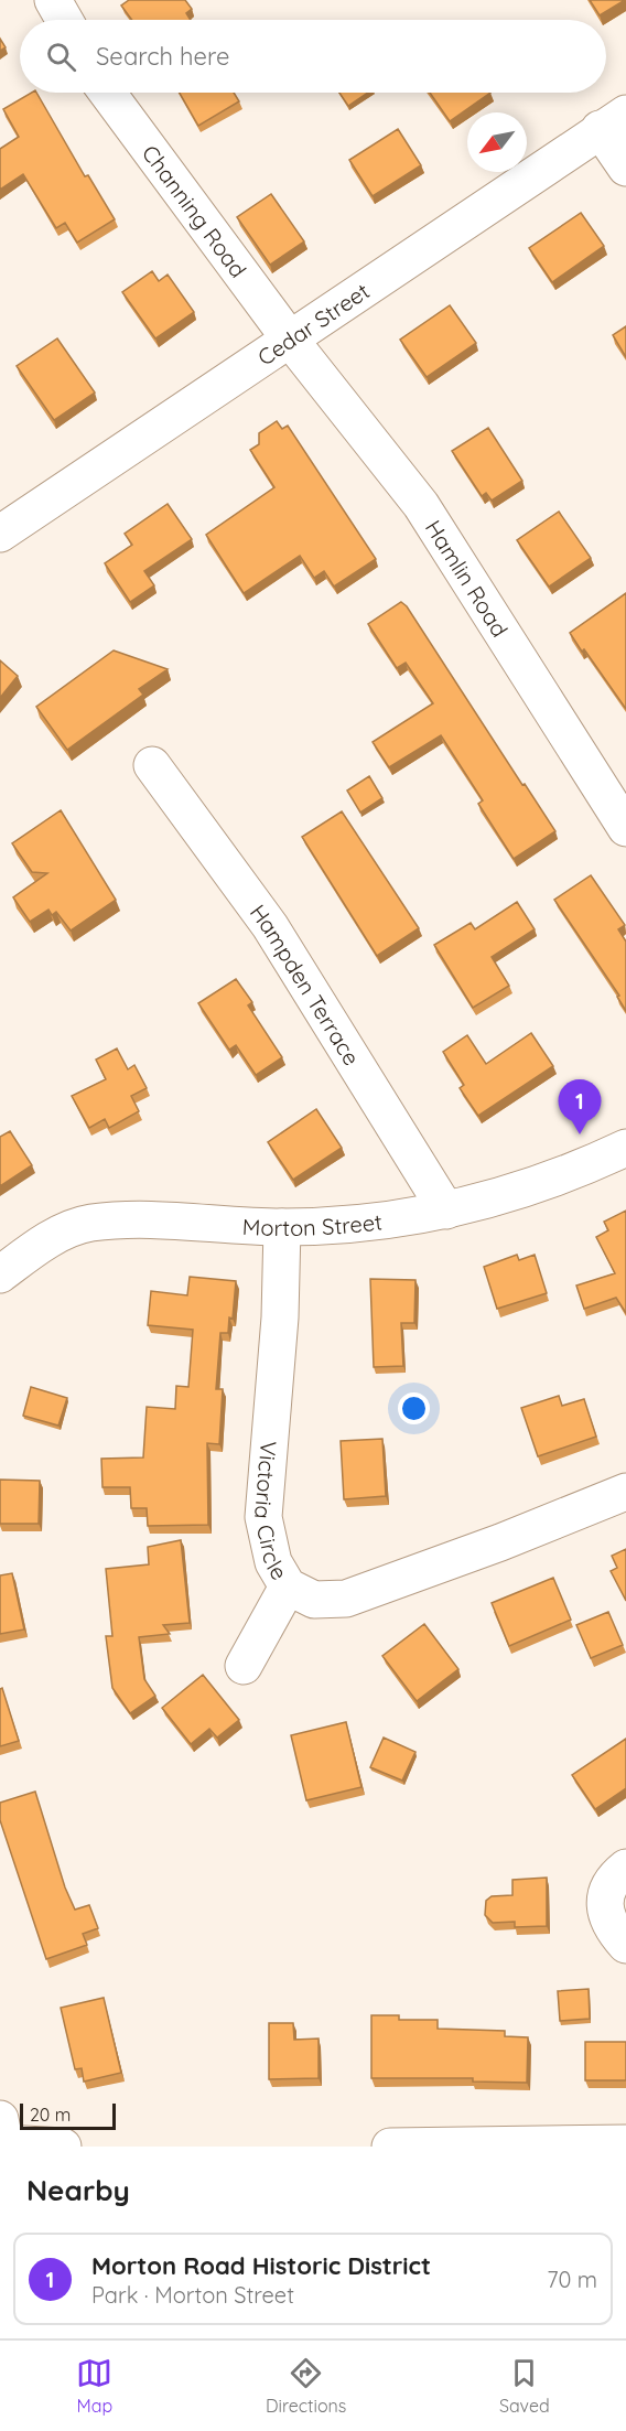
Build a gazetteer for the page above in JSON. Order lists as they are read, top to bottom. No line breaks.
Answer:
{"streets":{"street":["Channing Road","Cedar Street","Hamlin Road","Hampden Terrace","Morton Street","Victoria Circle"]},"crossings":[["Channing Road","Cedar Street"],["Channing Road","Hamlin Road"],["Cedar Street","Hamlin Road"],["Hampden Terrace","Morton Street"],["Morton Street","Victoria Circle"]],"scale_bar":"20 m","north":"bottom left","page":{"search":"Search here","pins":"1","scale":"20 m","heading":"Nearby","list":[{"mark":"1","name":"Morton Road Historic District","note":"Park · Morton Street","value":"70 m"}],"nav":["Map","Directions","Saved"]}}
